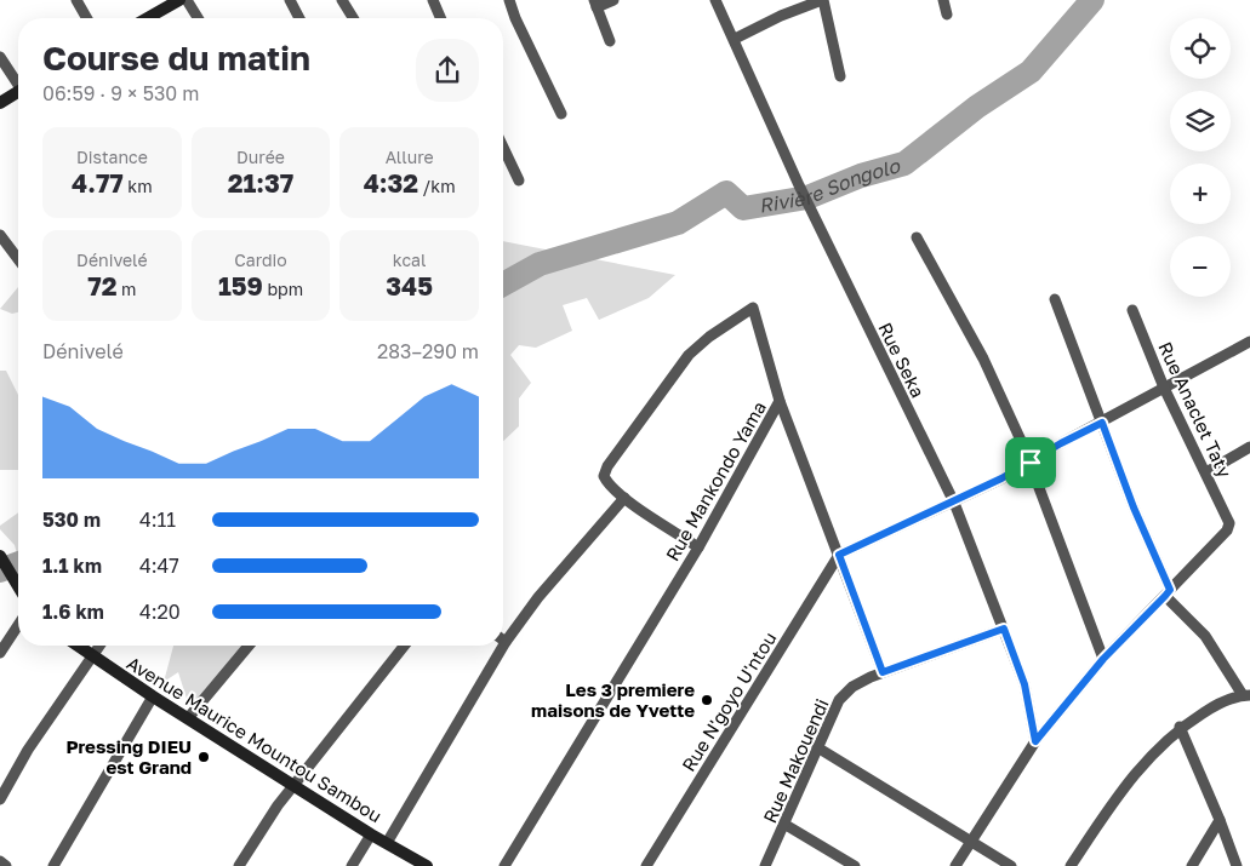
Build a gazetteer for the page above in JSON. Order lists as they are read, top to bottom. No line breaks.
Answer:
{"streets":{"street":["Rue Seka","Rue Anaclet Taty","Rue Mankondo Yama","Rue N'goyo U'ntou","Avenue Maurice Mountou Sambou","Rue Makouendi"]},"crossings":[["Rue Seka","Rue Makouendi"],["Rue Mankondo Yama","Rue N'goyo U'ntou"],["Rue Mankondo Yama","Rue Makouendi"]],"water":["Rivière Songolo"],"places":["Les 3 premiere maisons de Yvette","Pressing DIEU est Grand"],"page":{"map_buttons":["+","−"],"heading":["Course du matin","06:59 · 9 × 530 m"],"stats":[["Distance","4.77 km"],["Durée","21:37"],["Allure","4:32 /km"],["Dénivelé","72 m"],["Cardio","159 bpm"],["kcal","345"]],"chart":["Dénivelé","283–290 m"],"list":[{"name":"530 m","note":"4:11"},{"name":"1.1 km","note":"4:47"},{"name":"1.6 km","note":"4:20"}]}}
